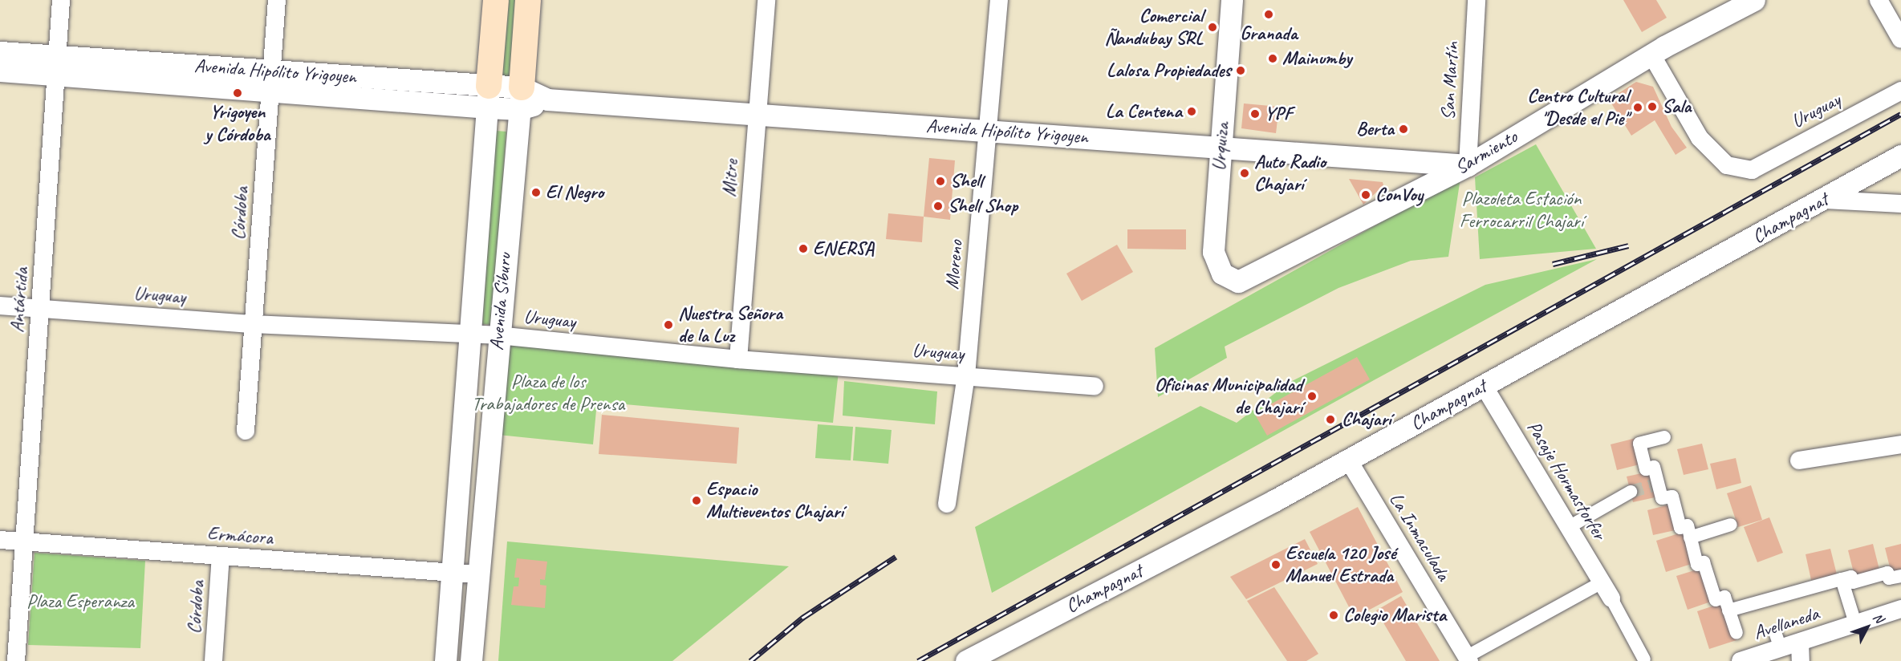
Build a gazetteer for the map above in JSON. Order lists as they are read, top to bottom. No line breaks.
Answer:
{"streets":{"main road":["Avenida Siburu"],"street":["Avenida Hipólito Yrigoyen","San Martín","Uruguay","Urquiza","Sarmiento","Mitre","Córdoba","Champagnat","Moreno","Antártida","Pasaje Hormastorfer","Ermácora","La Inmaculada","Avellaneda"]},"crossings":[["Avenida Hipólito Yrigoyen","San Martín"],["Avenida Hipólito Yrigoyen","Urquiza"],["Avenida Hipólito Yrigoyen","Sarmiento"],["Avenida Hipólito Yrigoyen","Mitre"],["Avenida Hipólito Yrigoyen","Córdoba"],["Avenida Hipólito Yrigoyen","Moreno"],["Avenida Hipólito Yrigoyen","Antártida"],["Avenida Hipólito Yrigoyen","Avenida Siburu"],["San Martín","Sarmiento"],["Uruguay","Sarmiento"],["Uruguay","Mitre"],["Uruguay","Córdoba"],["Uruguay","Moreno"],["Uruguay","Antártida"],["Uruguay","Avenida Siburu"],["Urquiza","Sarmiento"],["Córdoba","Ermácora"],["Champagnat","Pasaje Hormastorfer"],["Champagnat","La Inmaculada"],["Antártida","Ermácora"],["Avenida Siburu","Ermácora"]],"parks":["Plazoleta Estación Ferrocarril Chajarí","Plaza de los Trabajadores de Prensa","Plaza Esperanza"],"places":["Granada","Comercial Ñandubay SRL","Mainumby","Lalosa Propiedades","Yrigoyen y Córdoba","Sala","Centro Cultural \"Desde el Pie\"","La Centena","YPF","Berta","Auto Radio Chajarí","Shell","El Negro","ConVoy","Shell Shop","ENERSA","Nuestra Señora de la Luz","Oficinas Municipalidad de Chajarí","Chajarí","Espacio Multieventos Chajarí","Escuela 120 José Manuel Estrada","Colegio Marista"],"north":"top right"}
